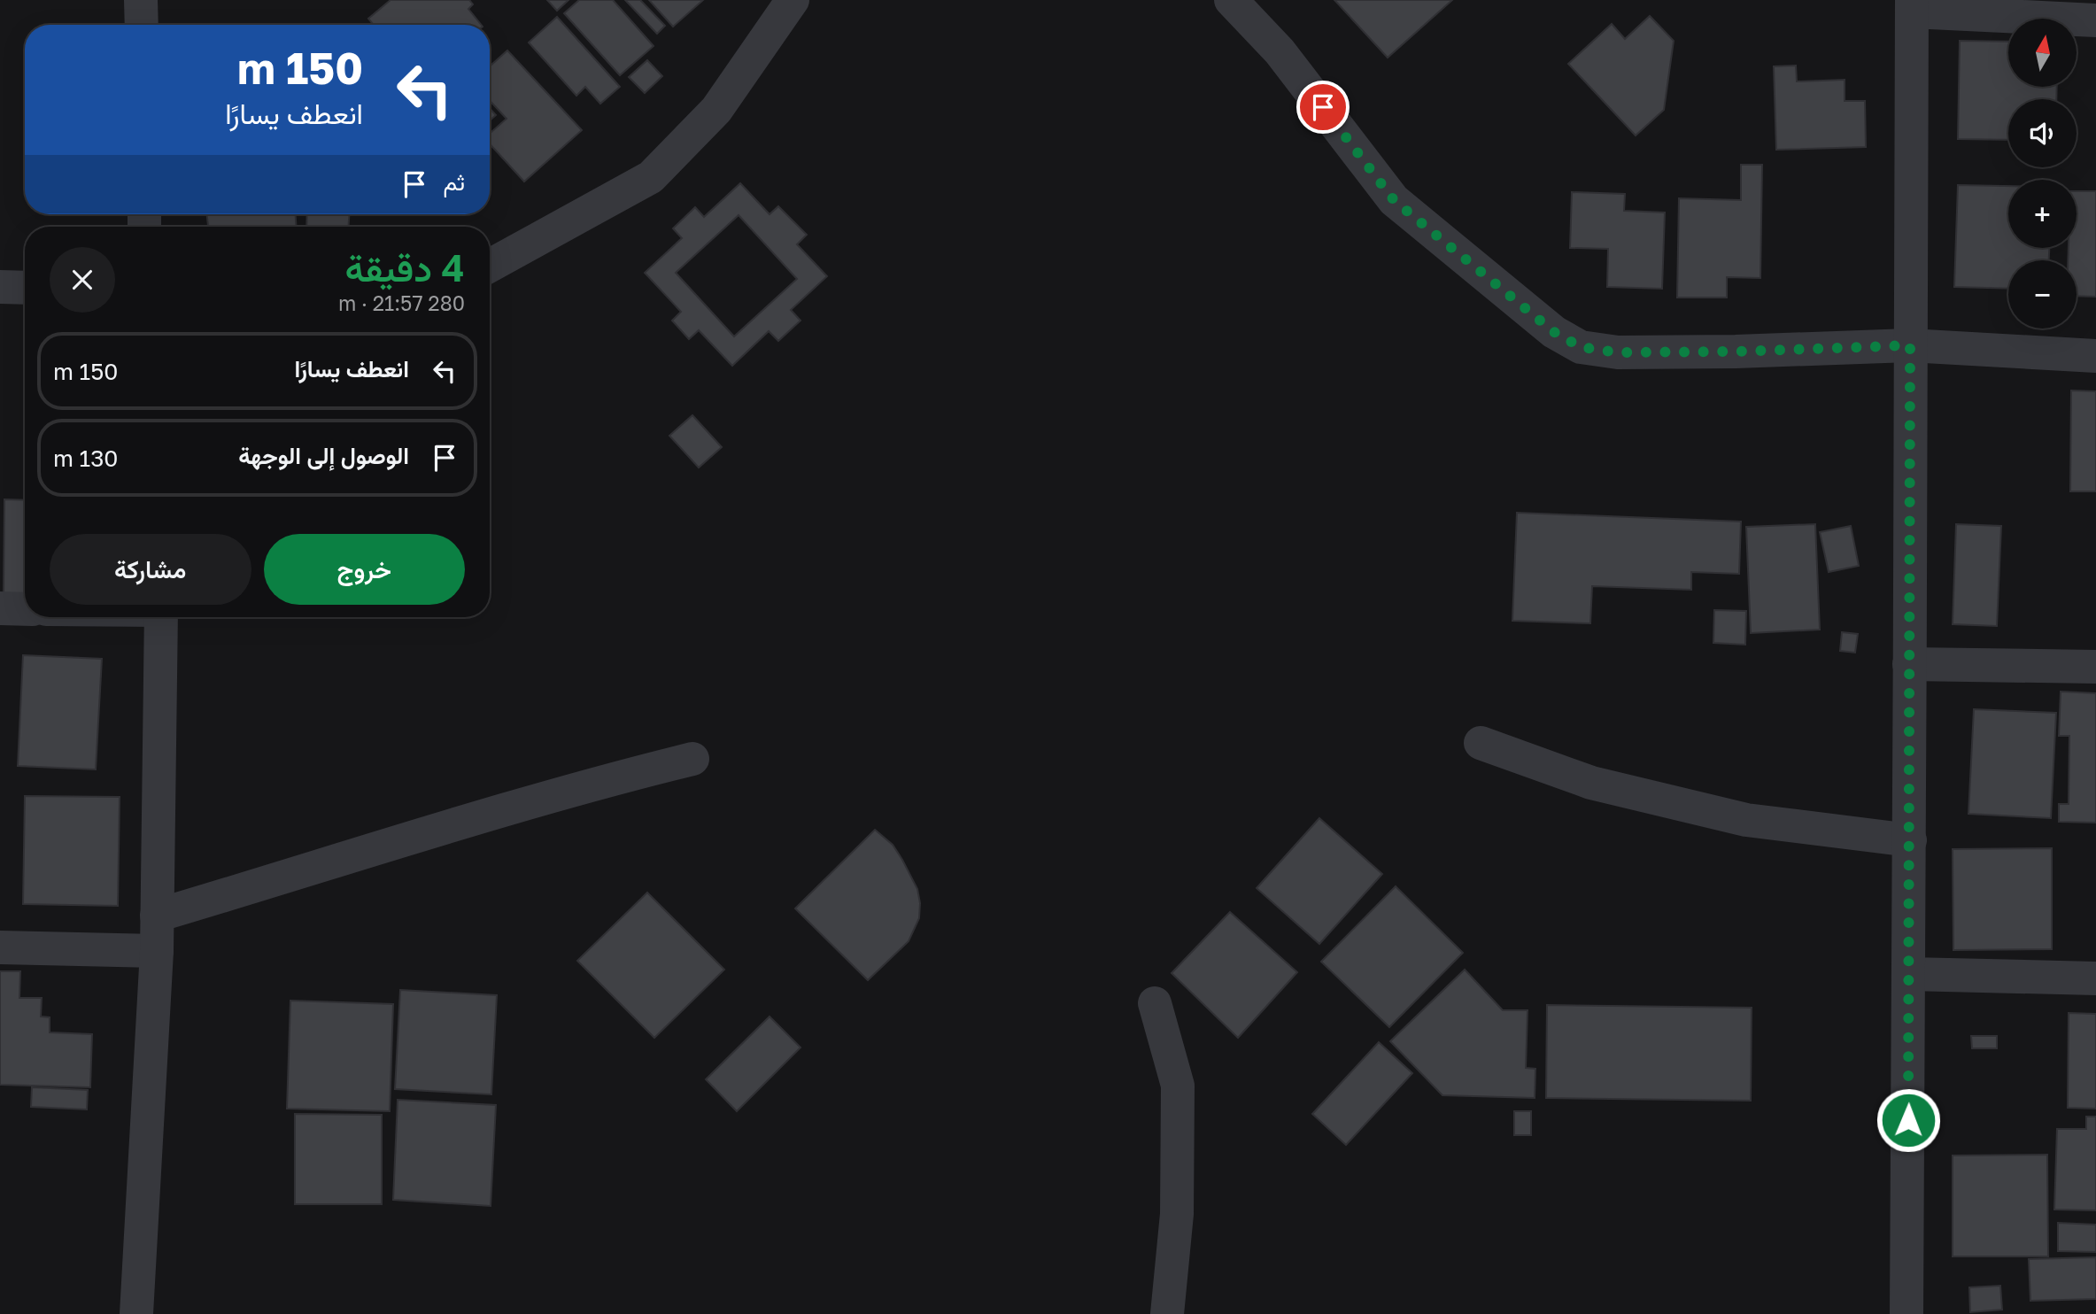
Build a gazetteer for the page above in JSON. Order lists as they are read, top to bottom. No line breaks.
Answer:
{"north":"top","page":{"map_buttons":["+","−"],"turn":["150 m","انعطف يسارًا"],"then":"ثم","heading":["4 دقيقة","280 m · 21:57"],"list":[{"name":"انعطف يسارًا","value":"150 m"},{"name":"الوصول إلى الوجهة","value":"130 m"}],"buttons":["خروج","مشاركة"]}}
